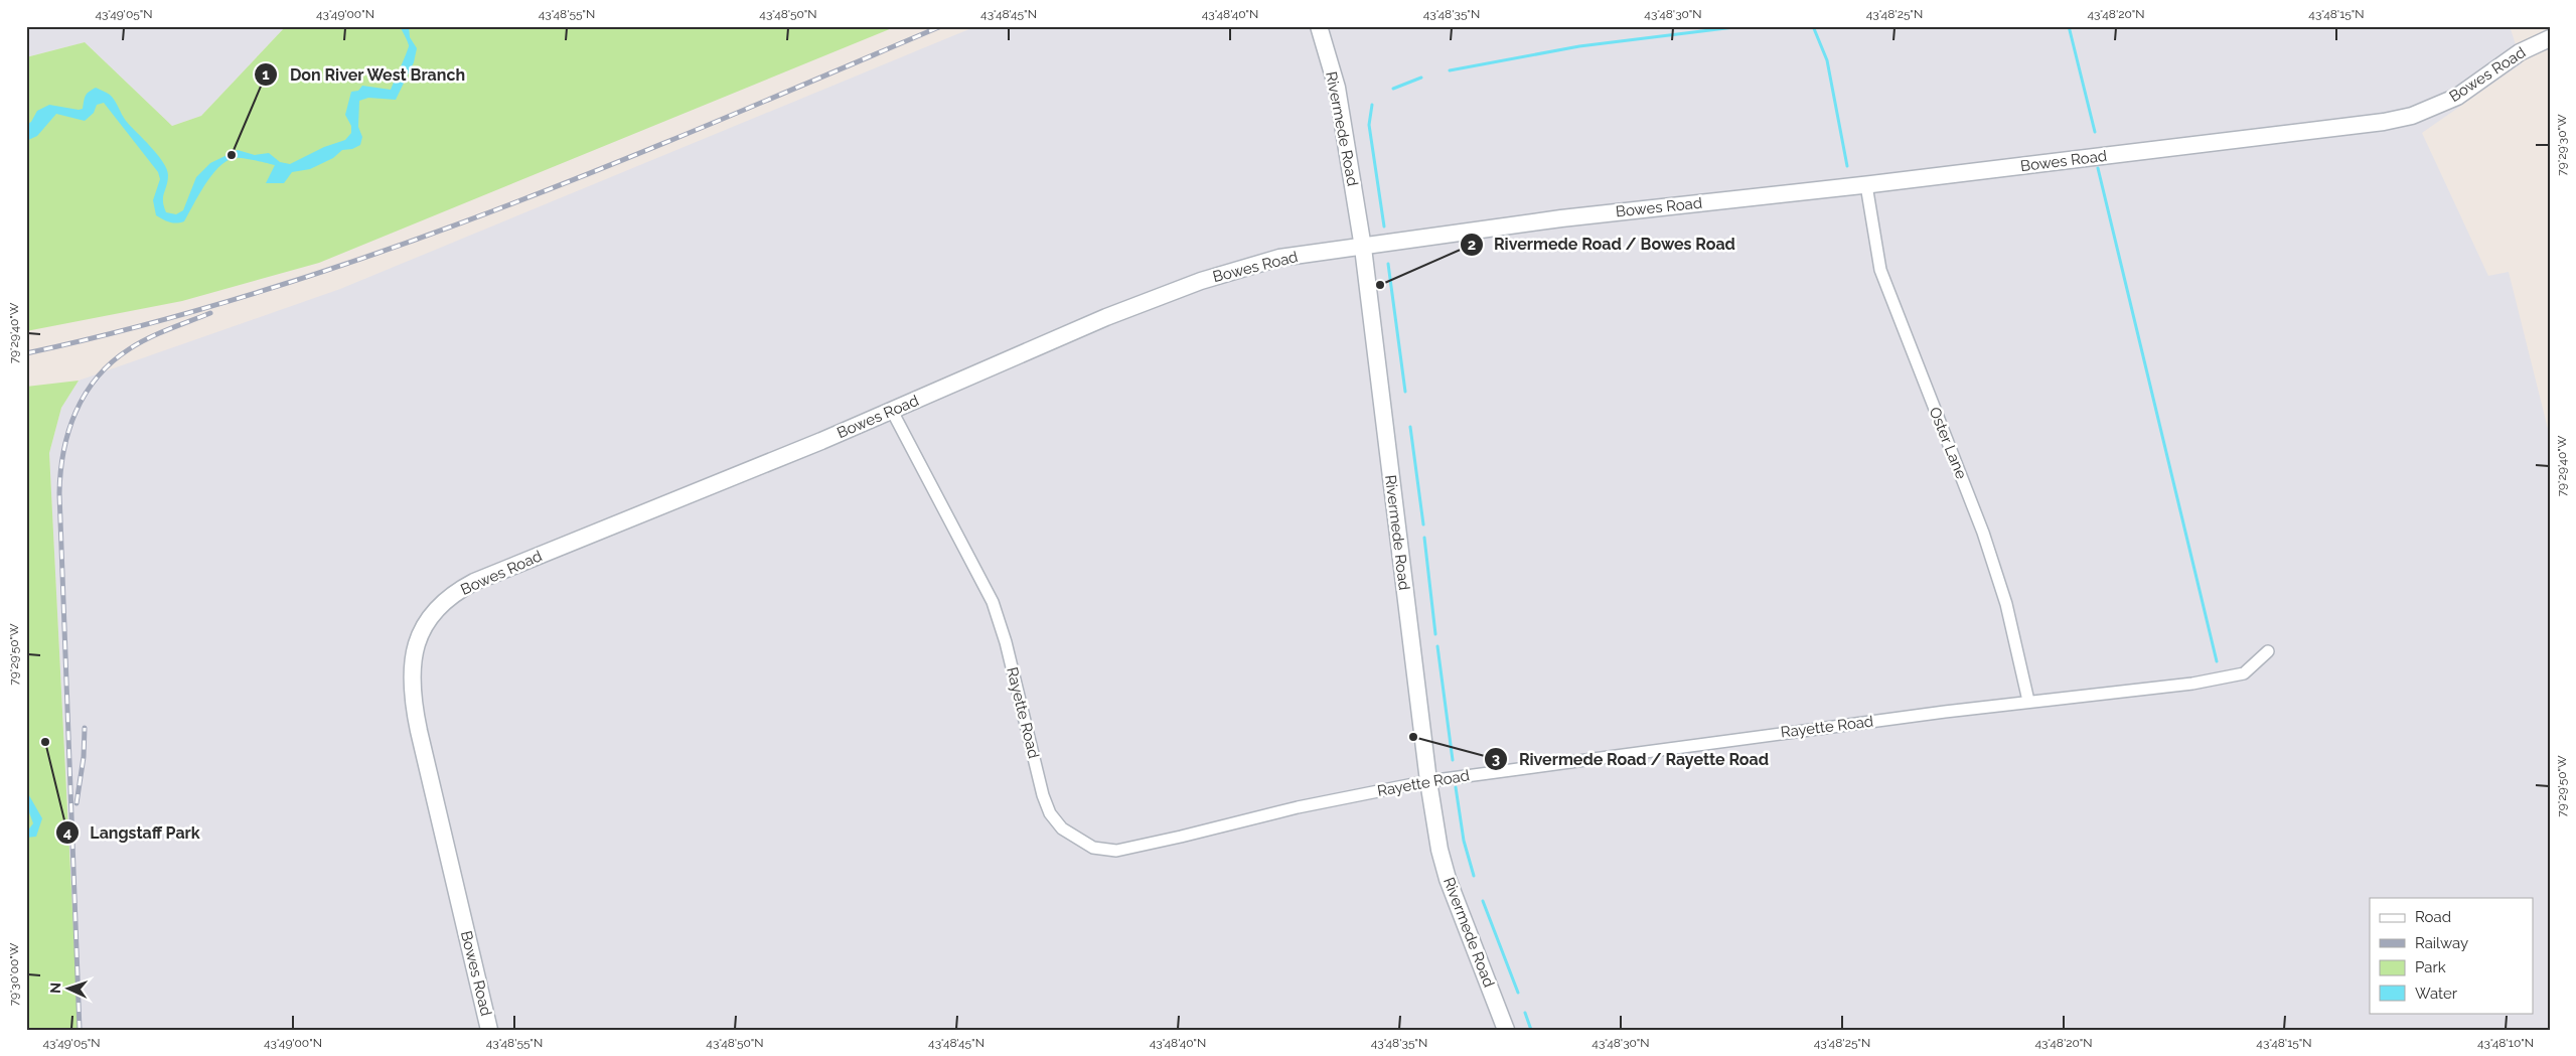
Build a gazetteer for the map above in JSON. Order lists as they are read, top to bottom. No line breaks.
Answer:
{"streets":{"street":["Bowes Road","Rivermede Road","Oster Lane","Rayette Road"]},"crossings":[["Bowes Road","Rivermede Road"],["Bowes Road","Oster Lane"],["Bowes Road","Rayette Road"],["Rivermede Road","Rayette Road"],["Oster Lane","Rayette Road"]],"places":["Don River West Branch","Rivermede Road / Bowes Road","Rivermede Road / Rayette Road","Langstaff Park"],"legend":["Road","Railway","Park","Water"],"north":"left","coordinates":["43°49'05\"N","43°49'00\"N","43°48'55\"N","43°48'50\"N","43°48'45\"N","43°48'40\"N","43°48'35\"N","43°48'30\"N","43°48'25\"N","43°48'20\"N","43°48'15\"N","79°29'30\"W","79°29'40\"W","79°29'50\"W","79°30'00\"W","43°48'10\"N"]}
